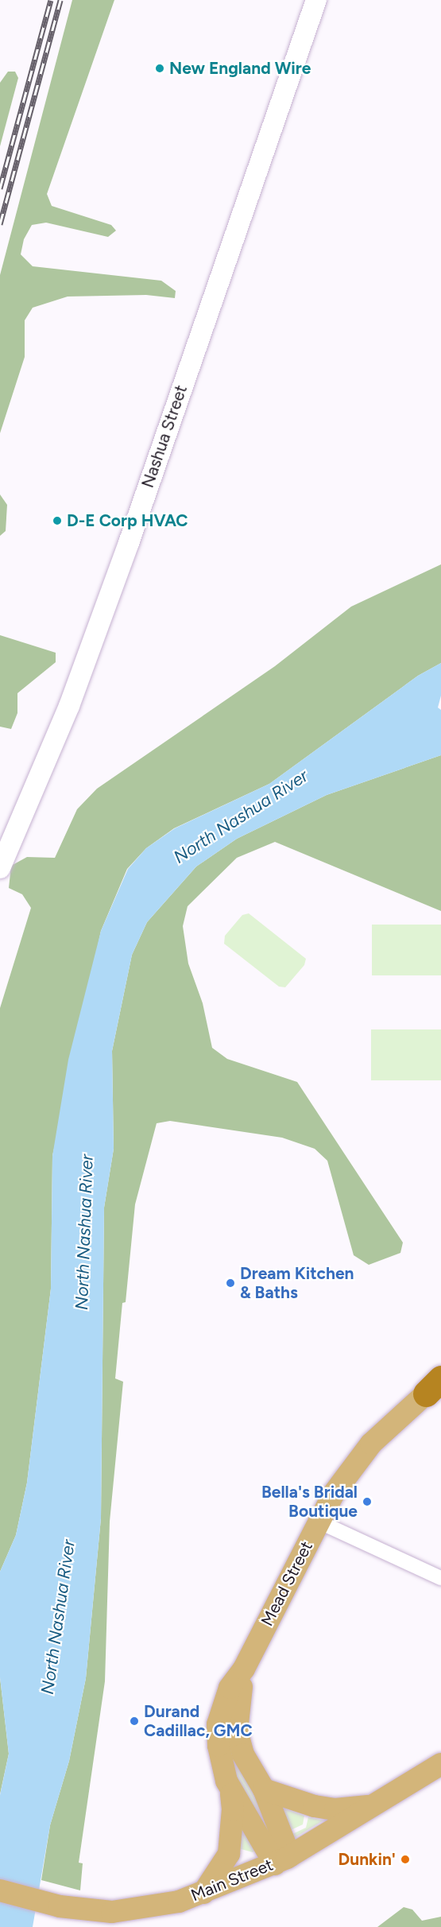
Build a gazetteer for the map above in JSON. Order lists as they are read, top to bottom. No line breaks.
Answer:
{"streets":{"main road":["Nashua Street","Mead Street","Main Street"]},"crossings":[["Mead Street","Main Street"]],"water":["North Nashua River"],"places":["New England Wire","D-E Corp HVAC","Dream Kitchen & Baths","Bella's Bridal Boutique","Durand Cadillac, GMC","Dunkin'"]}
